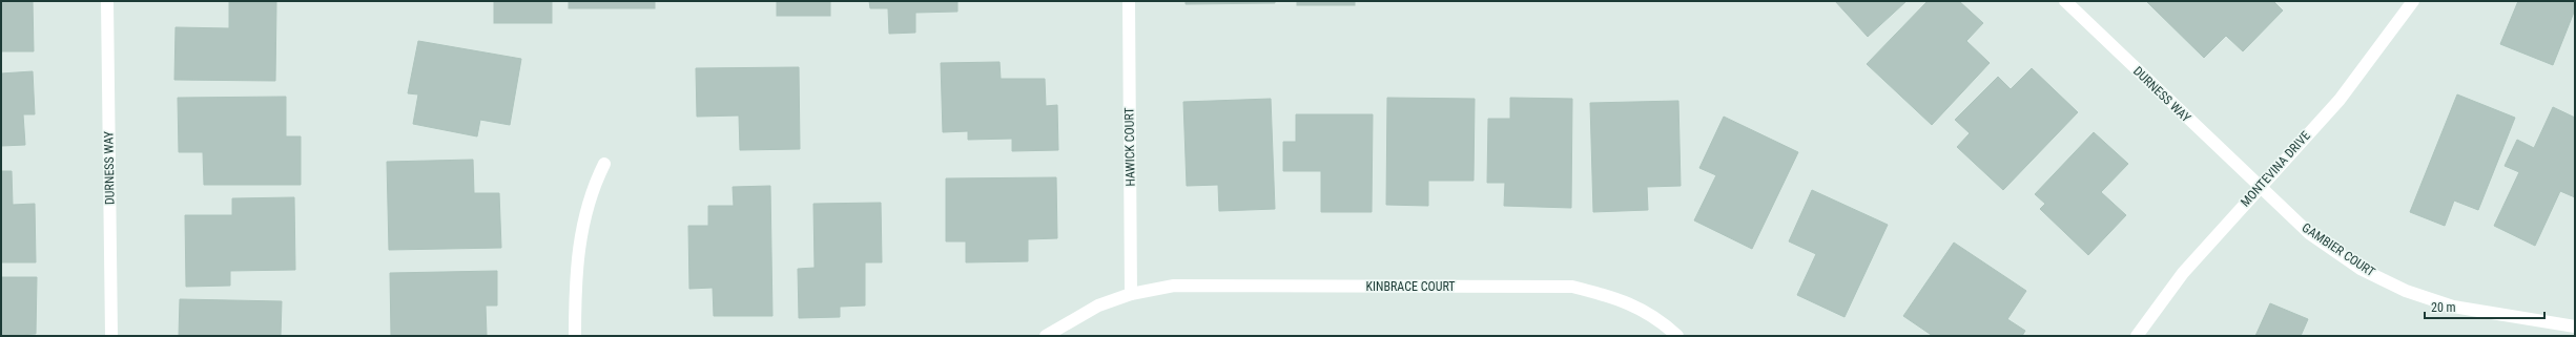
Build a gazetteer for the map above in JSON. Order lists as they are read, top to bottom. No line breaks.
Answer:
{"streets":{"street":["DURNESS WAY","HAWICK COURT","MONTEVINA DRIVE","GAMBIER COURT","KINBRACE COURT"]},"crossings":[["DURNESS WAY","MONTEVINA DRIVE"],["DURNESS WAY","GAMBIER COURT"],["HAWICK COURT","KINBRACE COURT"],["MONTEVINA DRIVE","GAMBIER COURT"]],"scale_bar":"20 m"}
